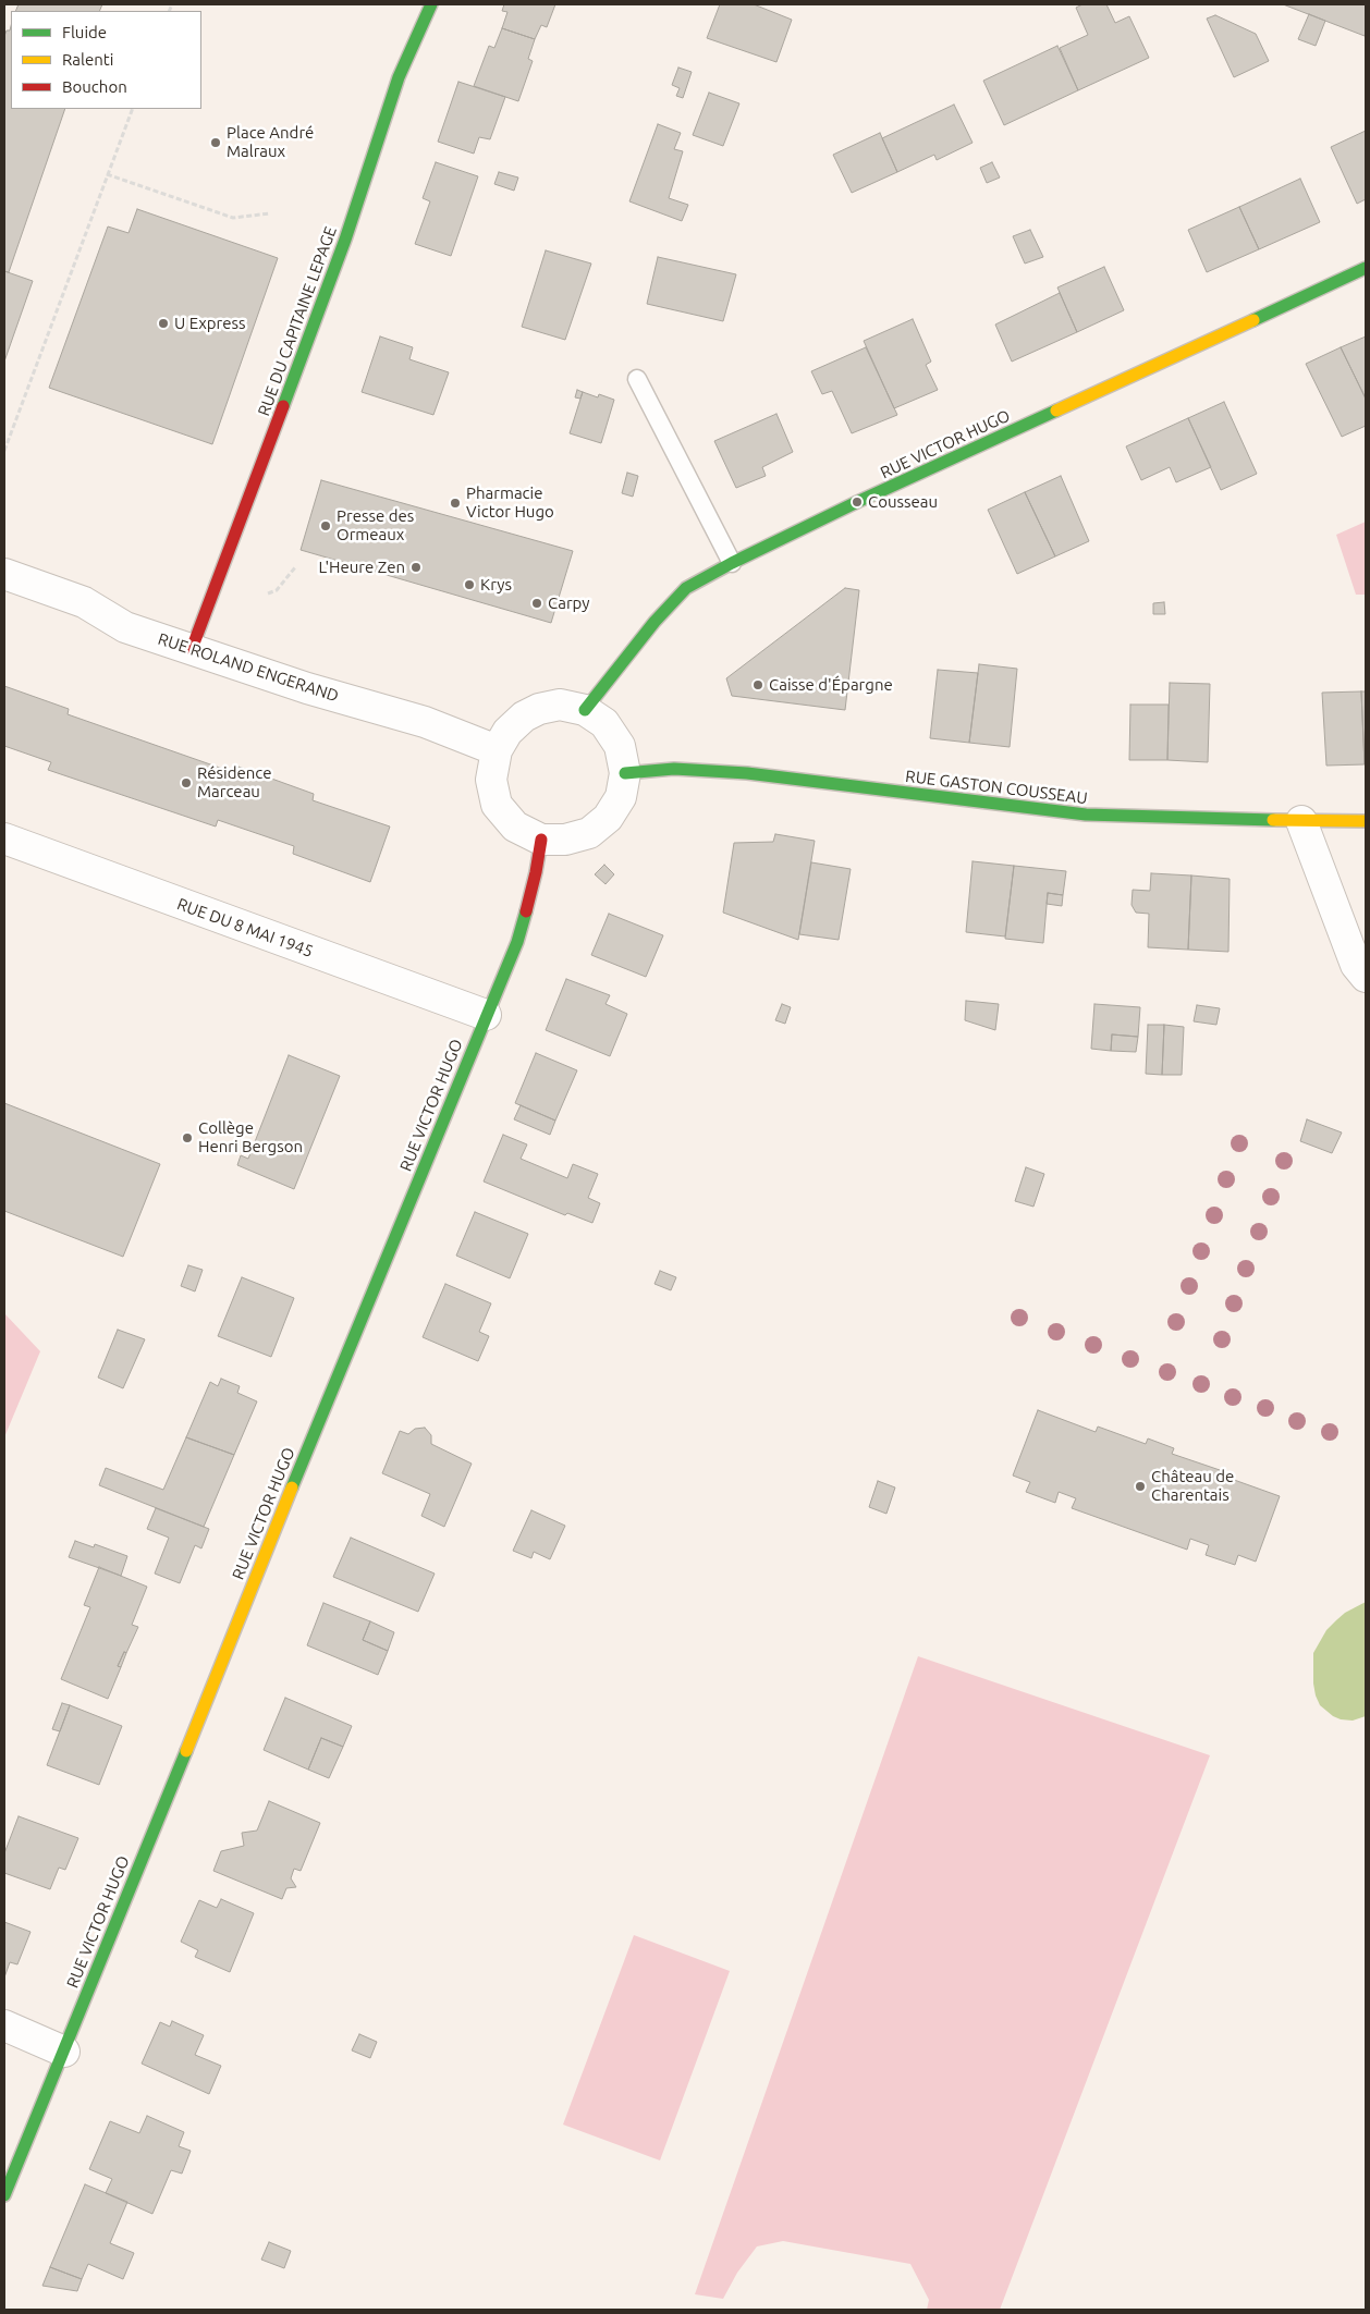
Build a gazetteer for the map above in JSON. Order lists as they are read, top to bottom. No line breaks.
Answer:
{"streets":{"street":["RUE DU CAPITAINE LEPAGE","RUE VICTOR HUGO","RUE ROLAND ENGERAND","RUE GASTON COUSSEAU","RUE DU 8 MAI 1945"]},"crossings":[["RUE DU CAPITAINE LEPAGE","RUE ROLAND ENGERAND"],["RUE VICTOR HUGO","RUE ROLAND ENGERAND"],["RUE VICTOR HUGO","RUE GASTON COUSSEAU"],["RUE VICTOR HUGO","RUE DU 8 MAI 1945"],["RUE ROLAND ENGERAND","RUE GASTON COUSSEAU"]],"places":["Place André Malraux","U Express","Cousseau","Pharmacie Victor Hugo","Presse des Ormeaux","L'Heure Zen","Krys","Carpy","Caisse d'Épargne","Résidence Marceau","Collège Henri Bergson","Château de Charentais"],"legend":["Fluide","Ralenti","Bouchon"]}
